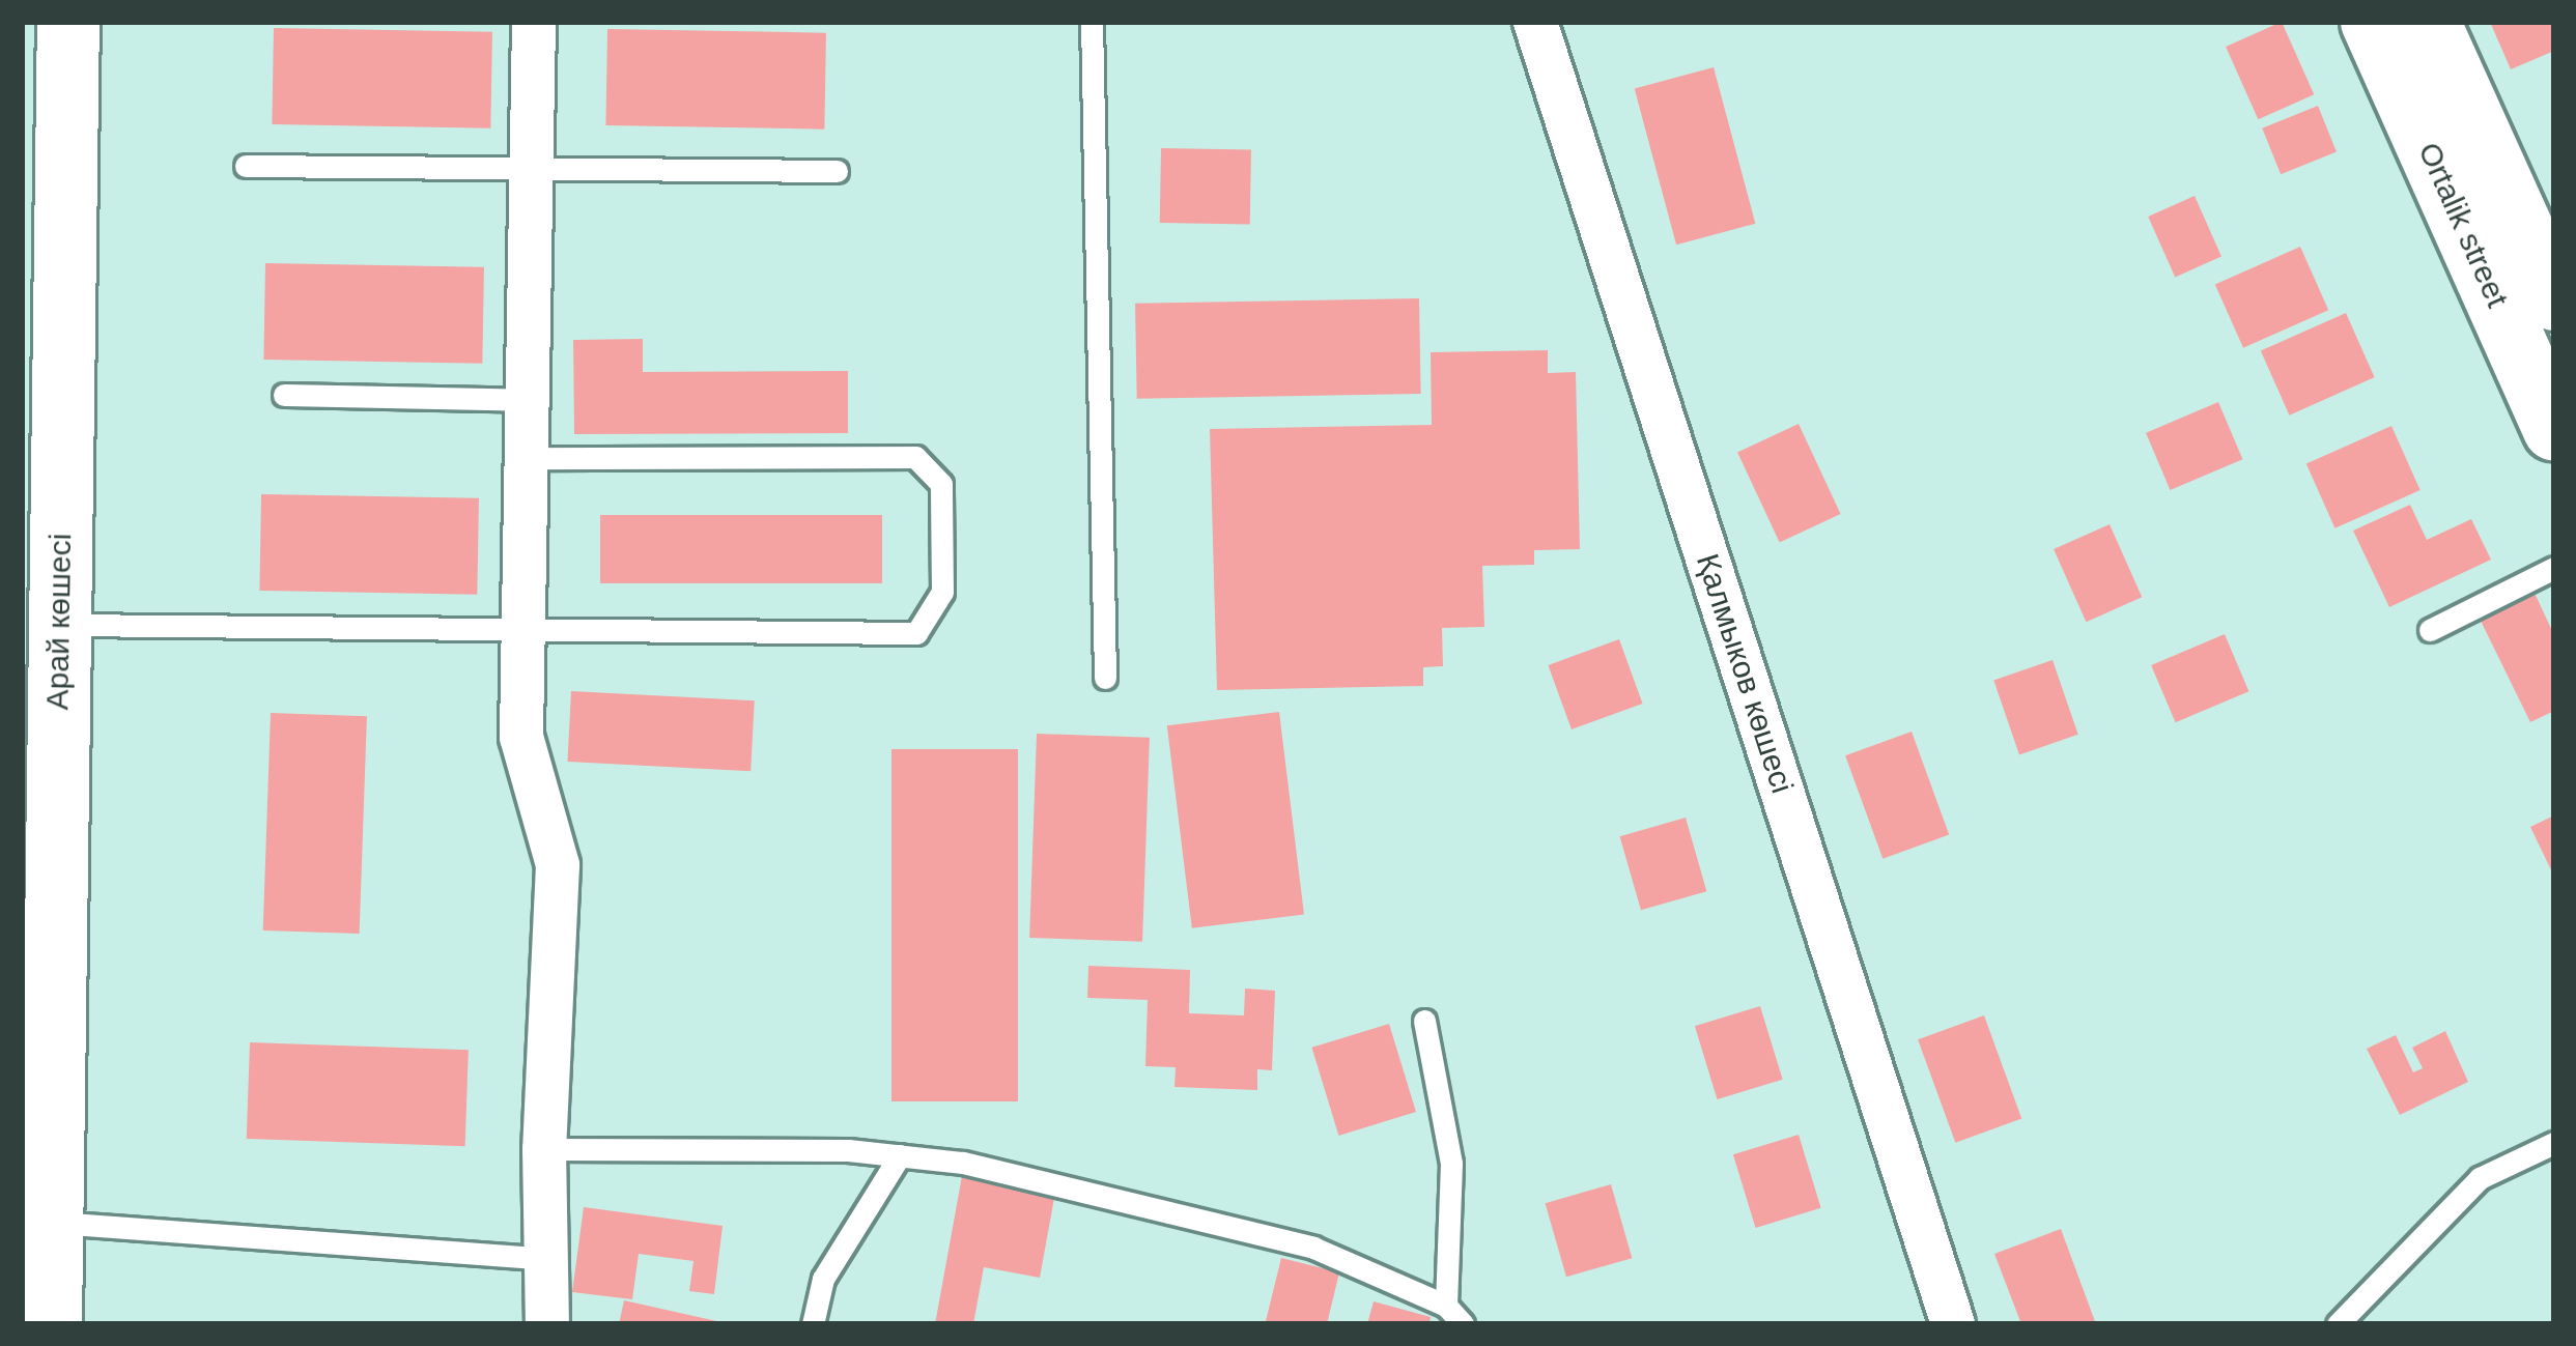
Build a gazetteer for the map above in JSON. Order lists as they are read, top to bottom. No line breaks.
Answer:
{"streets":{"street":["Ortalik street","Арай көшесі","Қалмыков көшесі"]}}
